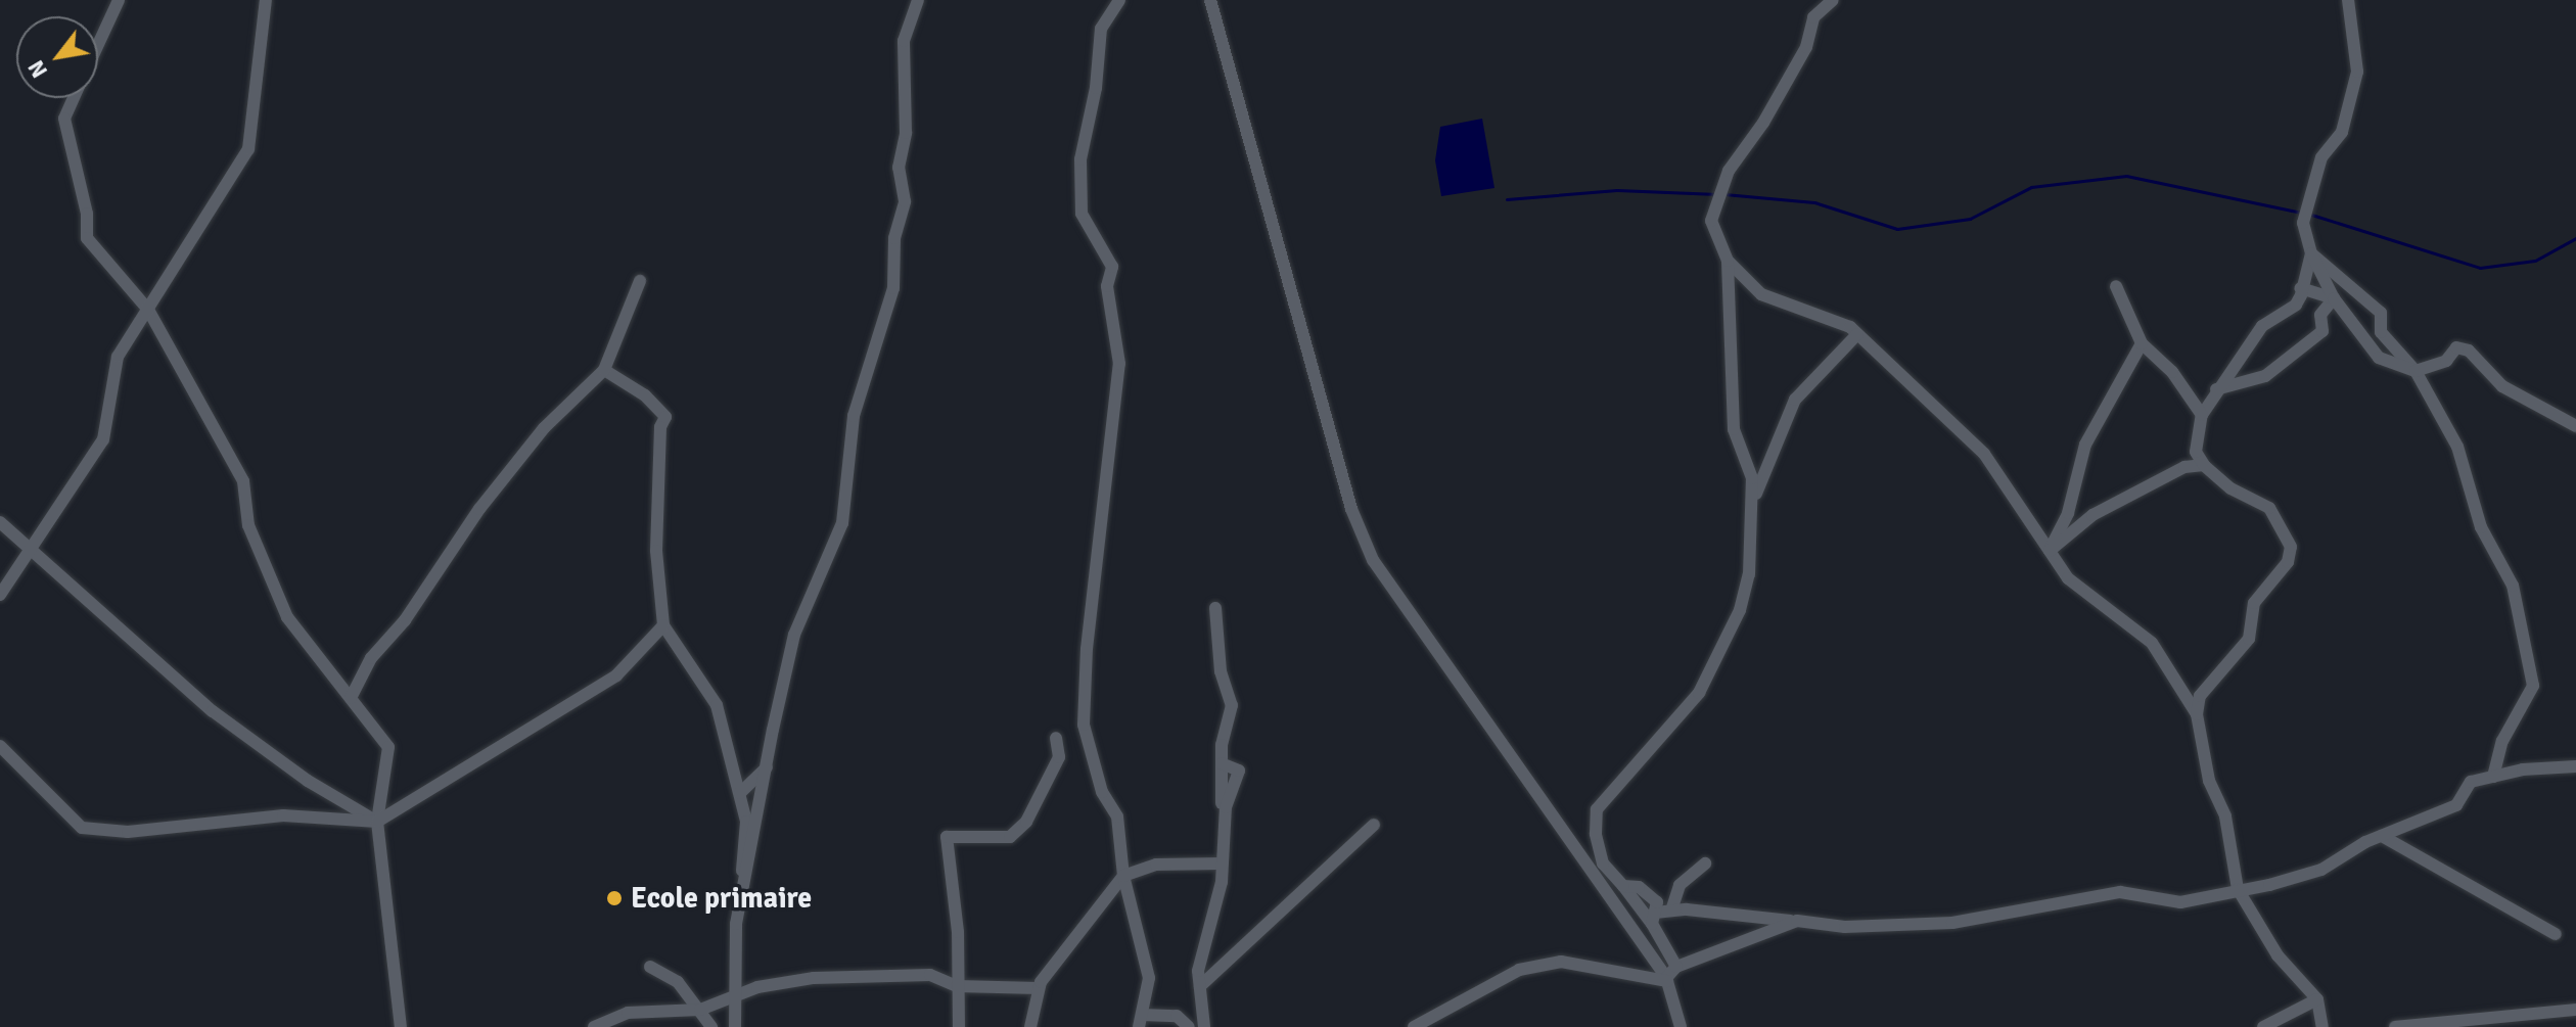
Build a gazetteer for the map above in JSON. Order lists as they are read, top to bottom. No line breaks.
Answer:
{"places":["Ecole primaire"],"north":"bottom left"}
